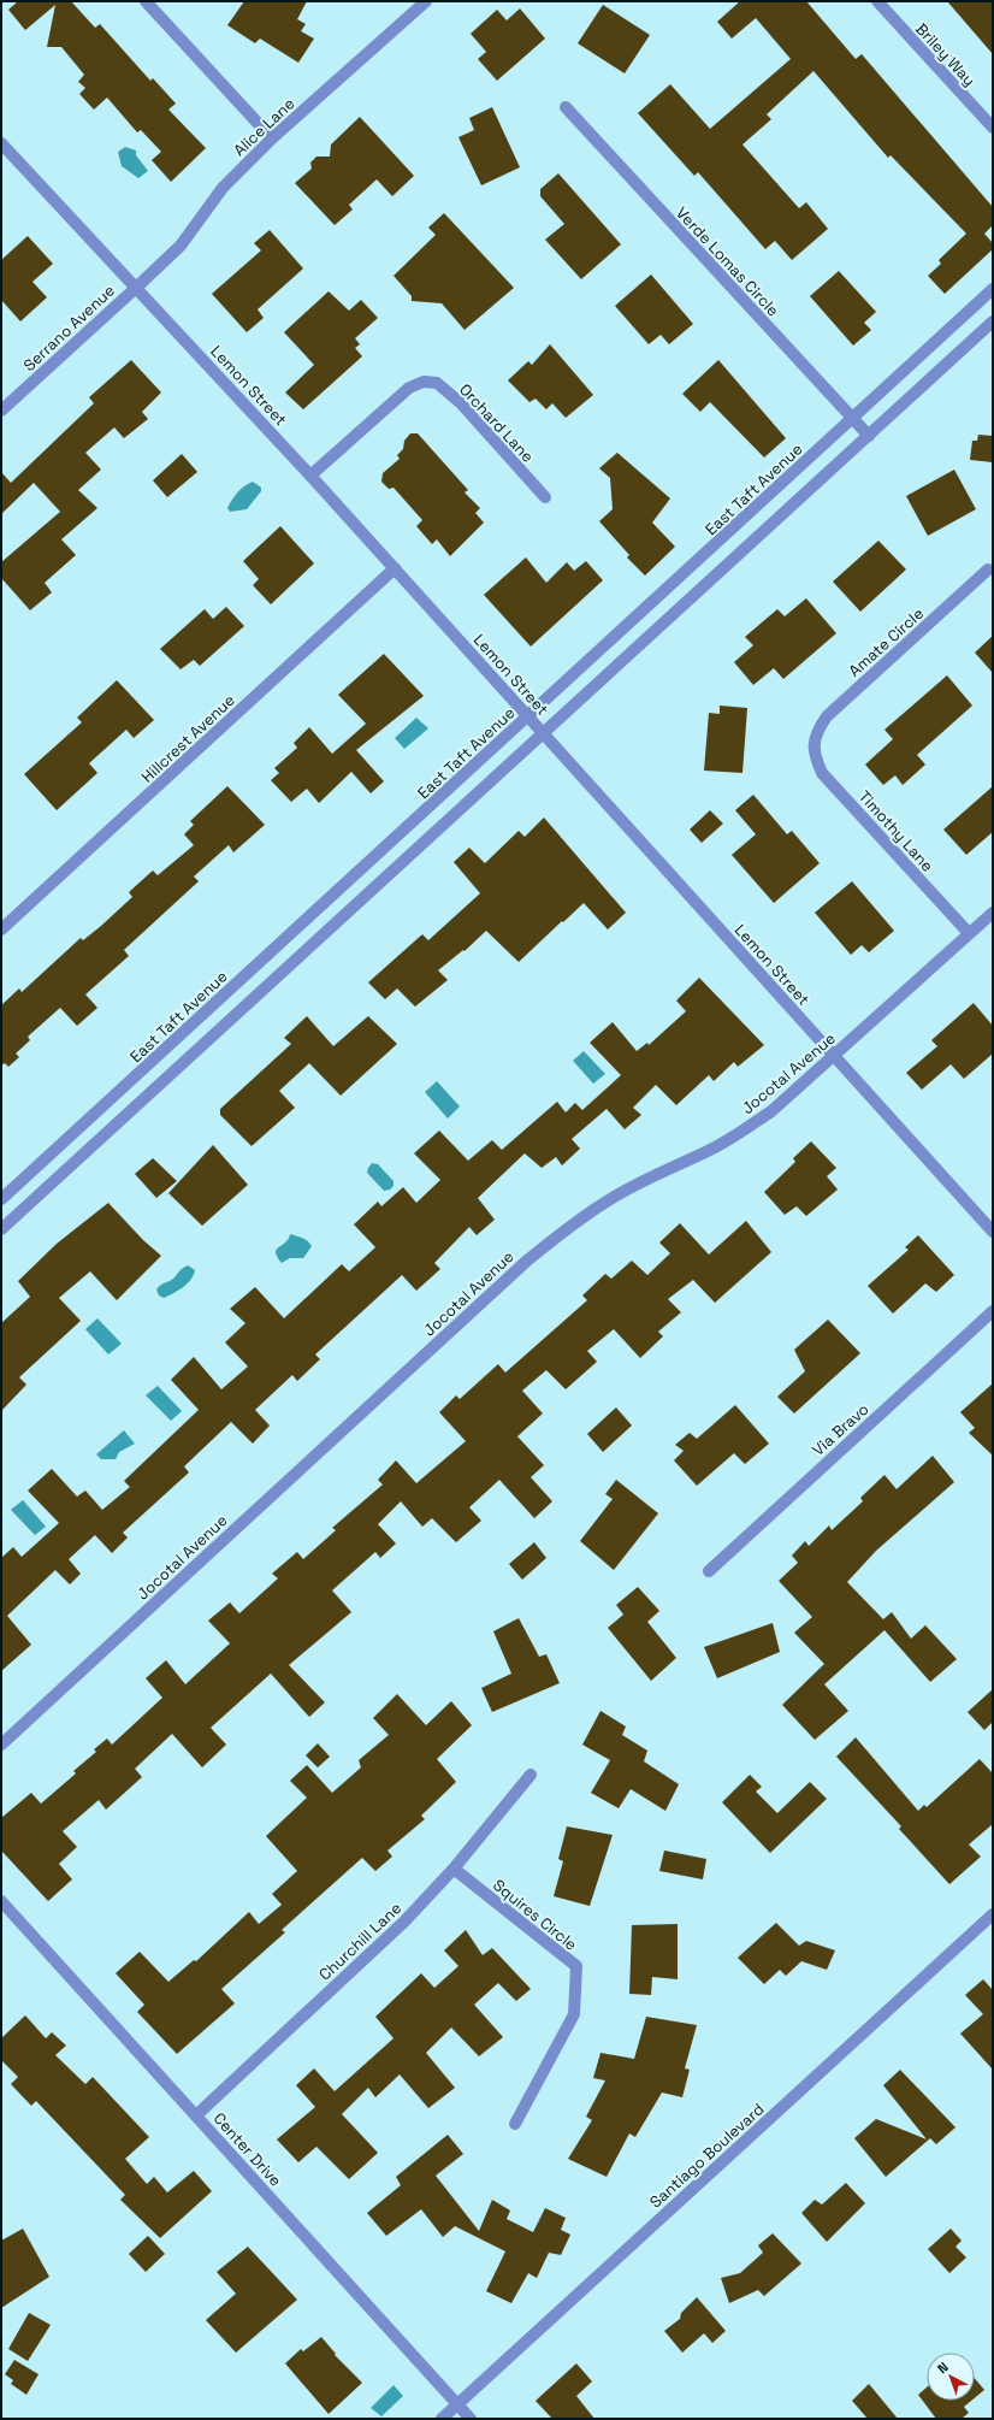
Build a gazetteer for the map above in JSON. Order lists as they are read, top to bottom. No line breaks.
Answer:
{"streets":{"street":["Briley Way","Alice Lane","Verde Lomas Circle","Serrano Avenue","Lemon Street","Orchard Lane","East Taft Avenue","Amate Circle","Hillcrest Avenue","Timothy Lane","Jocotal Avenue","Via Bravo","Squires Circle","Churchill Lane","Center Drive","Santiago Boulevard"]},"crossings":[["Alice Lane","Serrano Avenue"],["Alice Lane","Lemon Street"],["Verde Lomas Circle","East Taft Avenue"],["Serrano Avenue","Lemon Street"],["Lemon Street","Orchard Lane"],["Lemon Street","East Taft Avenue"],["Lemon Street","Hillcrest Avenue"],["Lemon Street","Jocotal Avenue"],["Amate Circle","Timothy Lane"],["Timothy Lane","Jocotal Avenue"],["Squires Circle","Churchill Lane"],["Churchill Lane","Center Drive"],["Center Drive","Santiago Boulevard"]],"north":"top left"}
